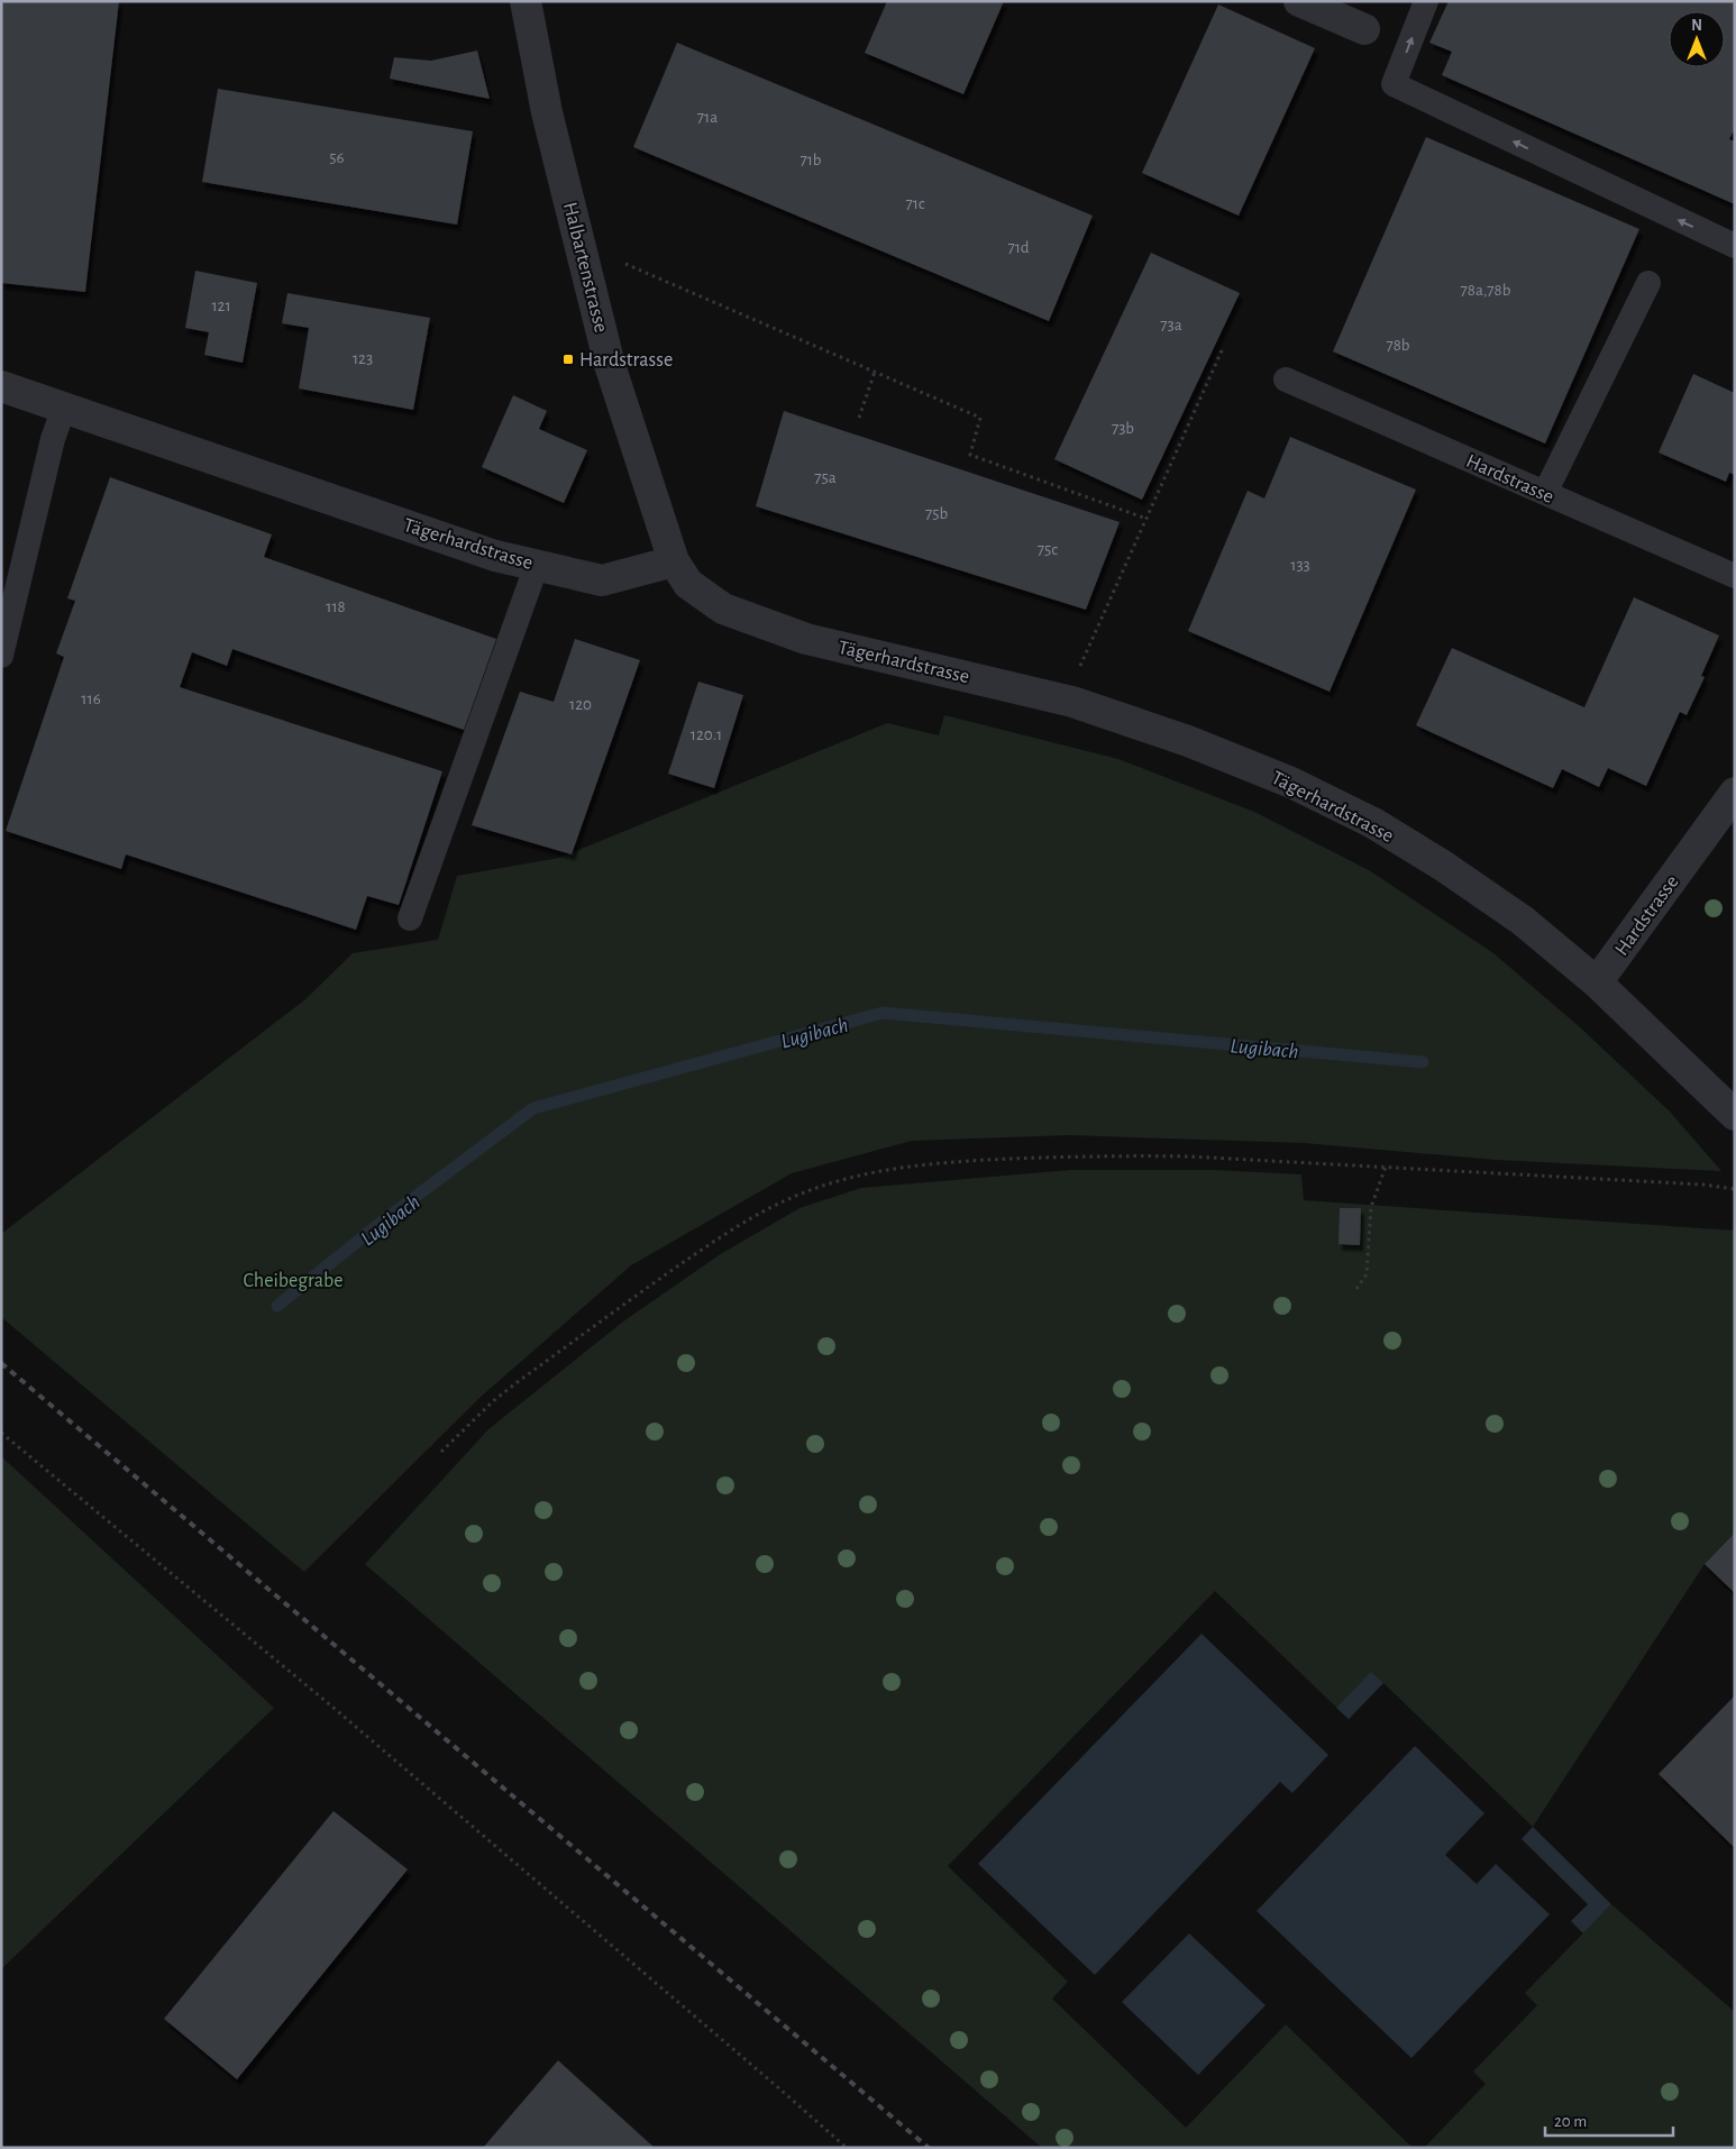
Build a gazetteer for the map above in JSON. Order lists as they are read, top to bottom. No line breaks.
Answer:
{"streets":{"street":["Halbartenstrasse","Hardstrasse","Tägerhardstrasse"]},"crossings":[["Halbartenstrasse","Tägerhardstrasse"],["Hardstrasse","Tägerhardstrasse"]],"water":["Lugibach"],"parks":["Cheibegrabe"],"places":{"transit":["Hardstrasse"]},"house_numbers":["71a","56","71b","71c","71d","78a,78b","121","73a","78b","123","73b","75a","75b","75c","133","118","116","120","120.1"],"scale_bar":"20 m","north":"top"}
